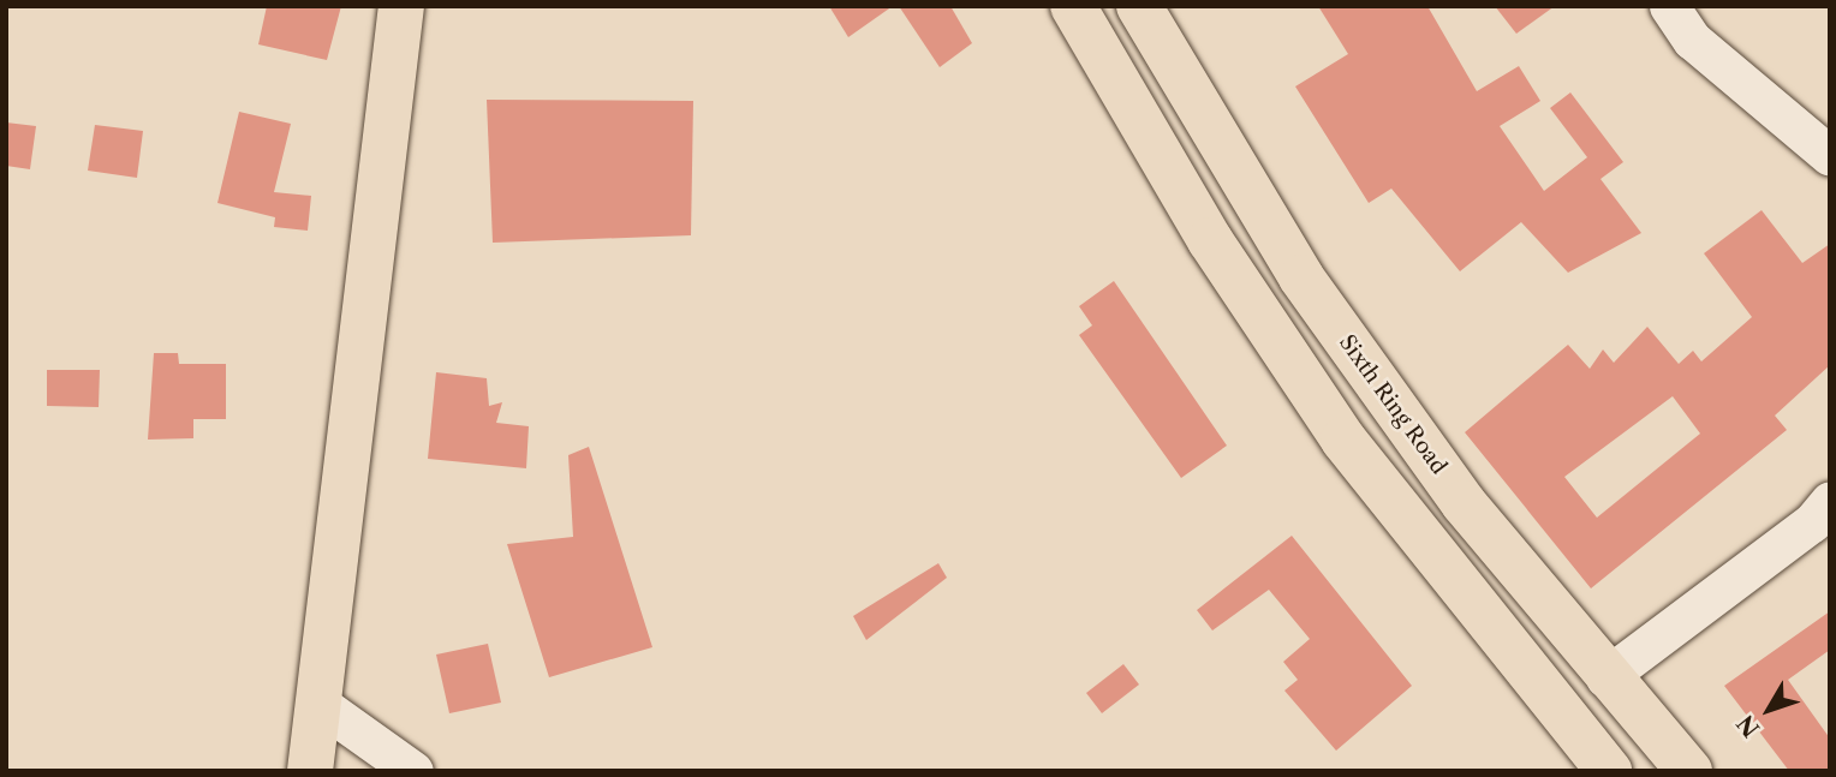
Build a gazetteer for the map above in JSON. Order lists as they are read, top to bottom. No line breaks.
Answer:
{"streets":{"main road":["Sixth Ring Road"]},"north":"bottom left"}
